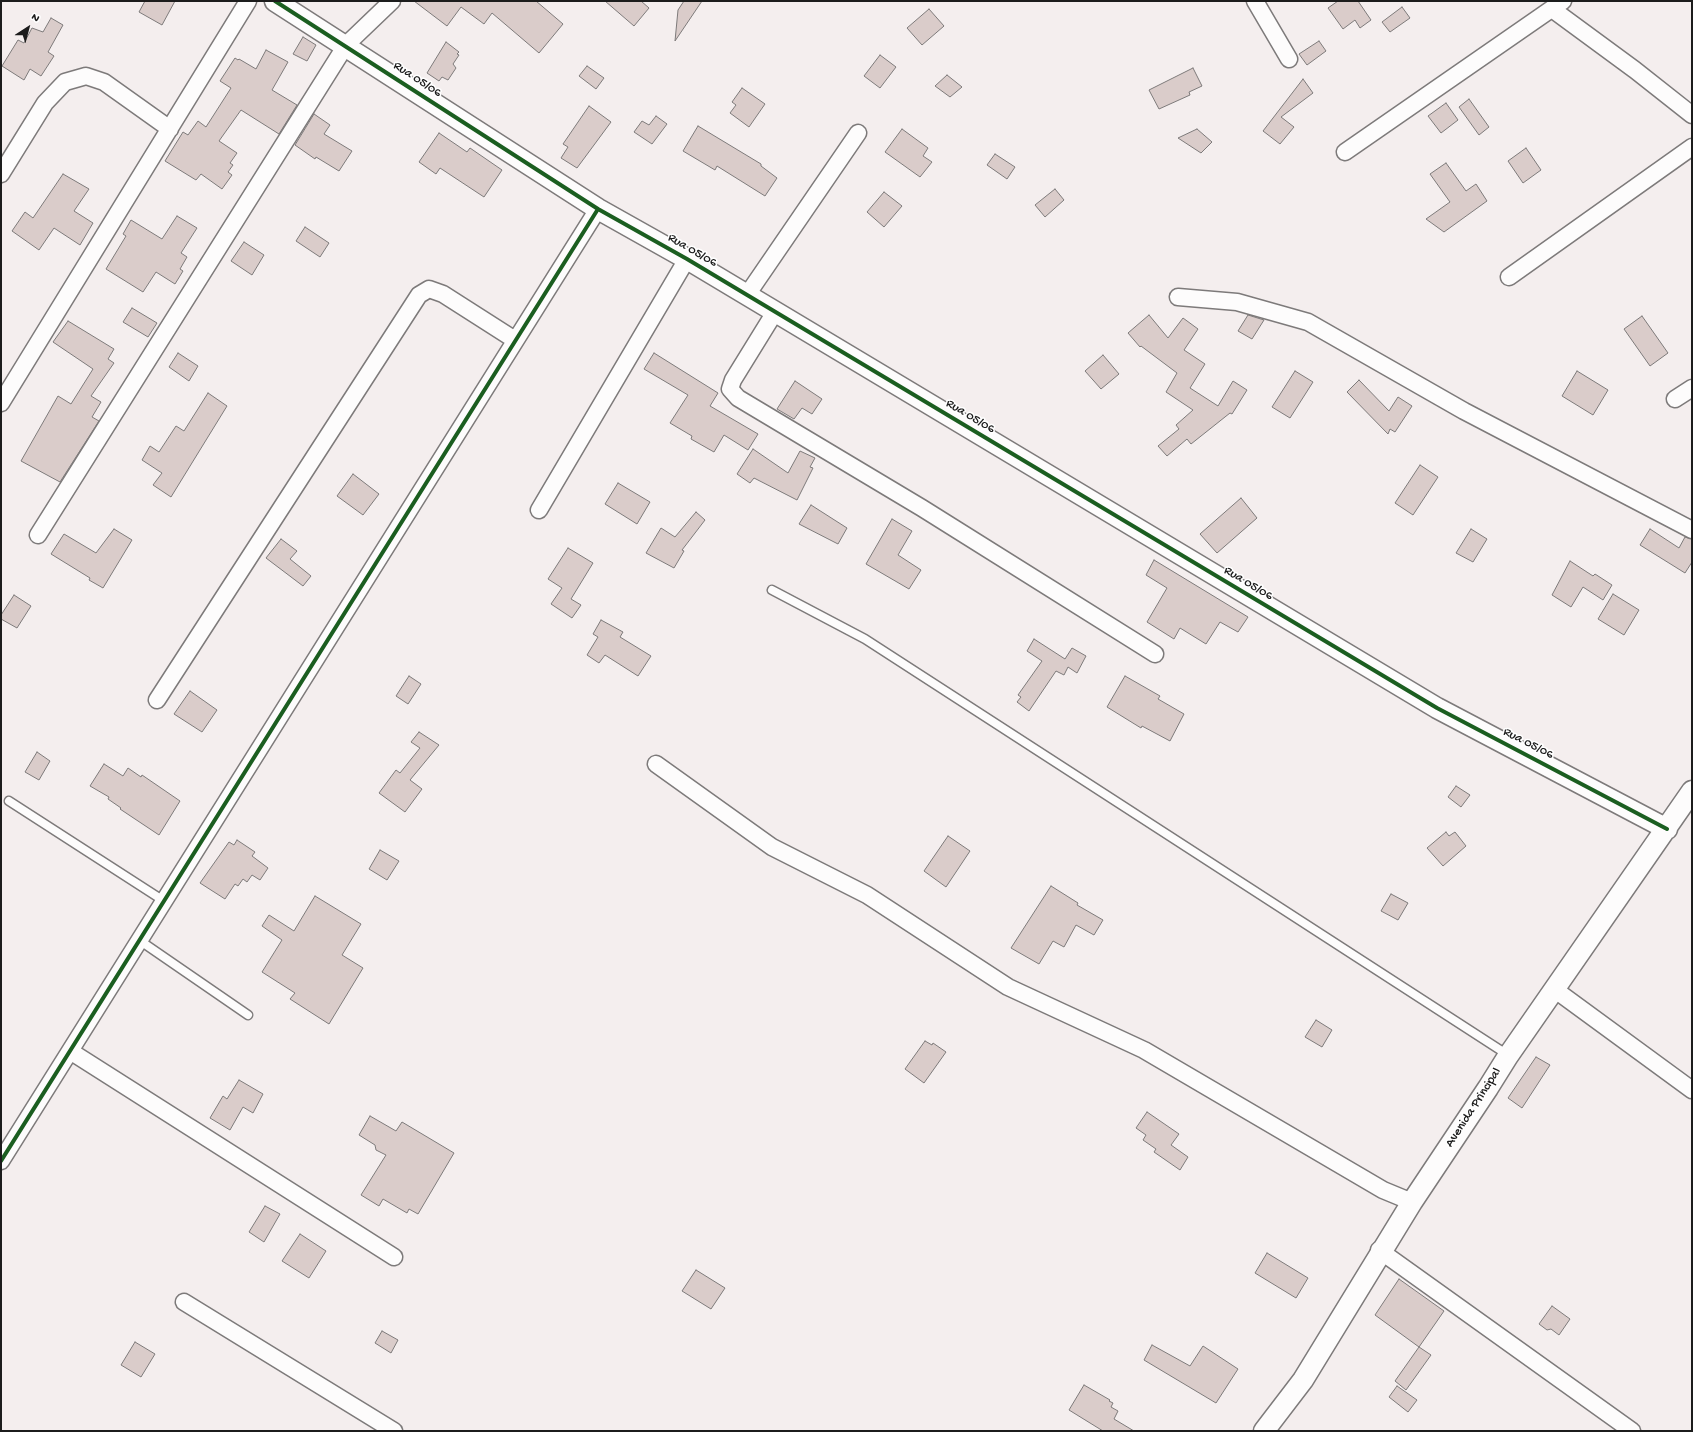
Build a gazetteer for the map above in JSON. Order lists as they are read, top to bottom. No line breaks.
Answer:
{"streets":{"street":["Rua 05/06","Avenida Principal"]},"crossings":[["Rua 05/06","Avenida Principal"]],"north":"top right"}
